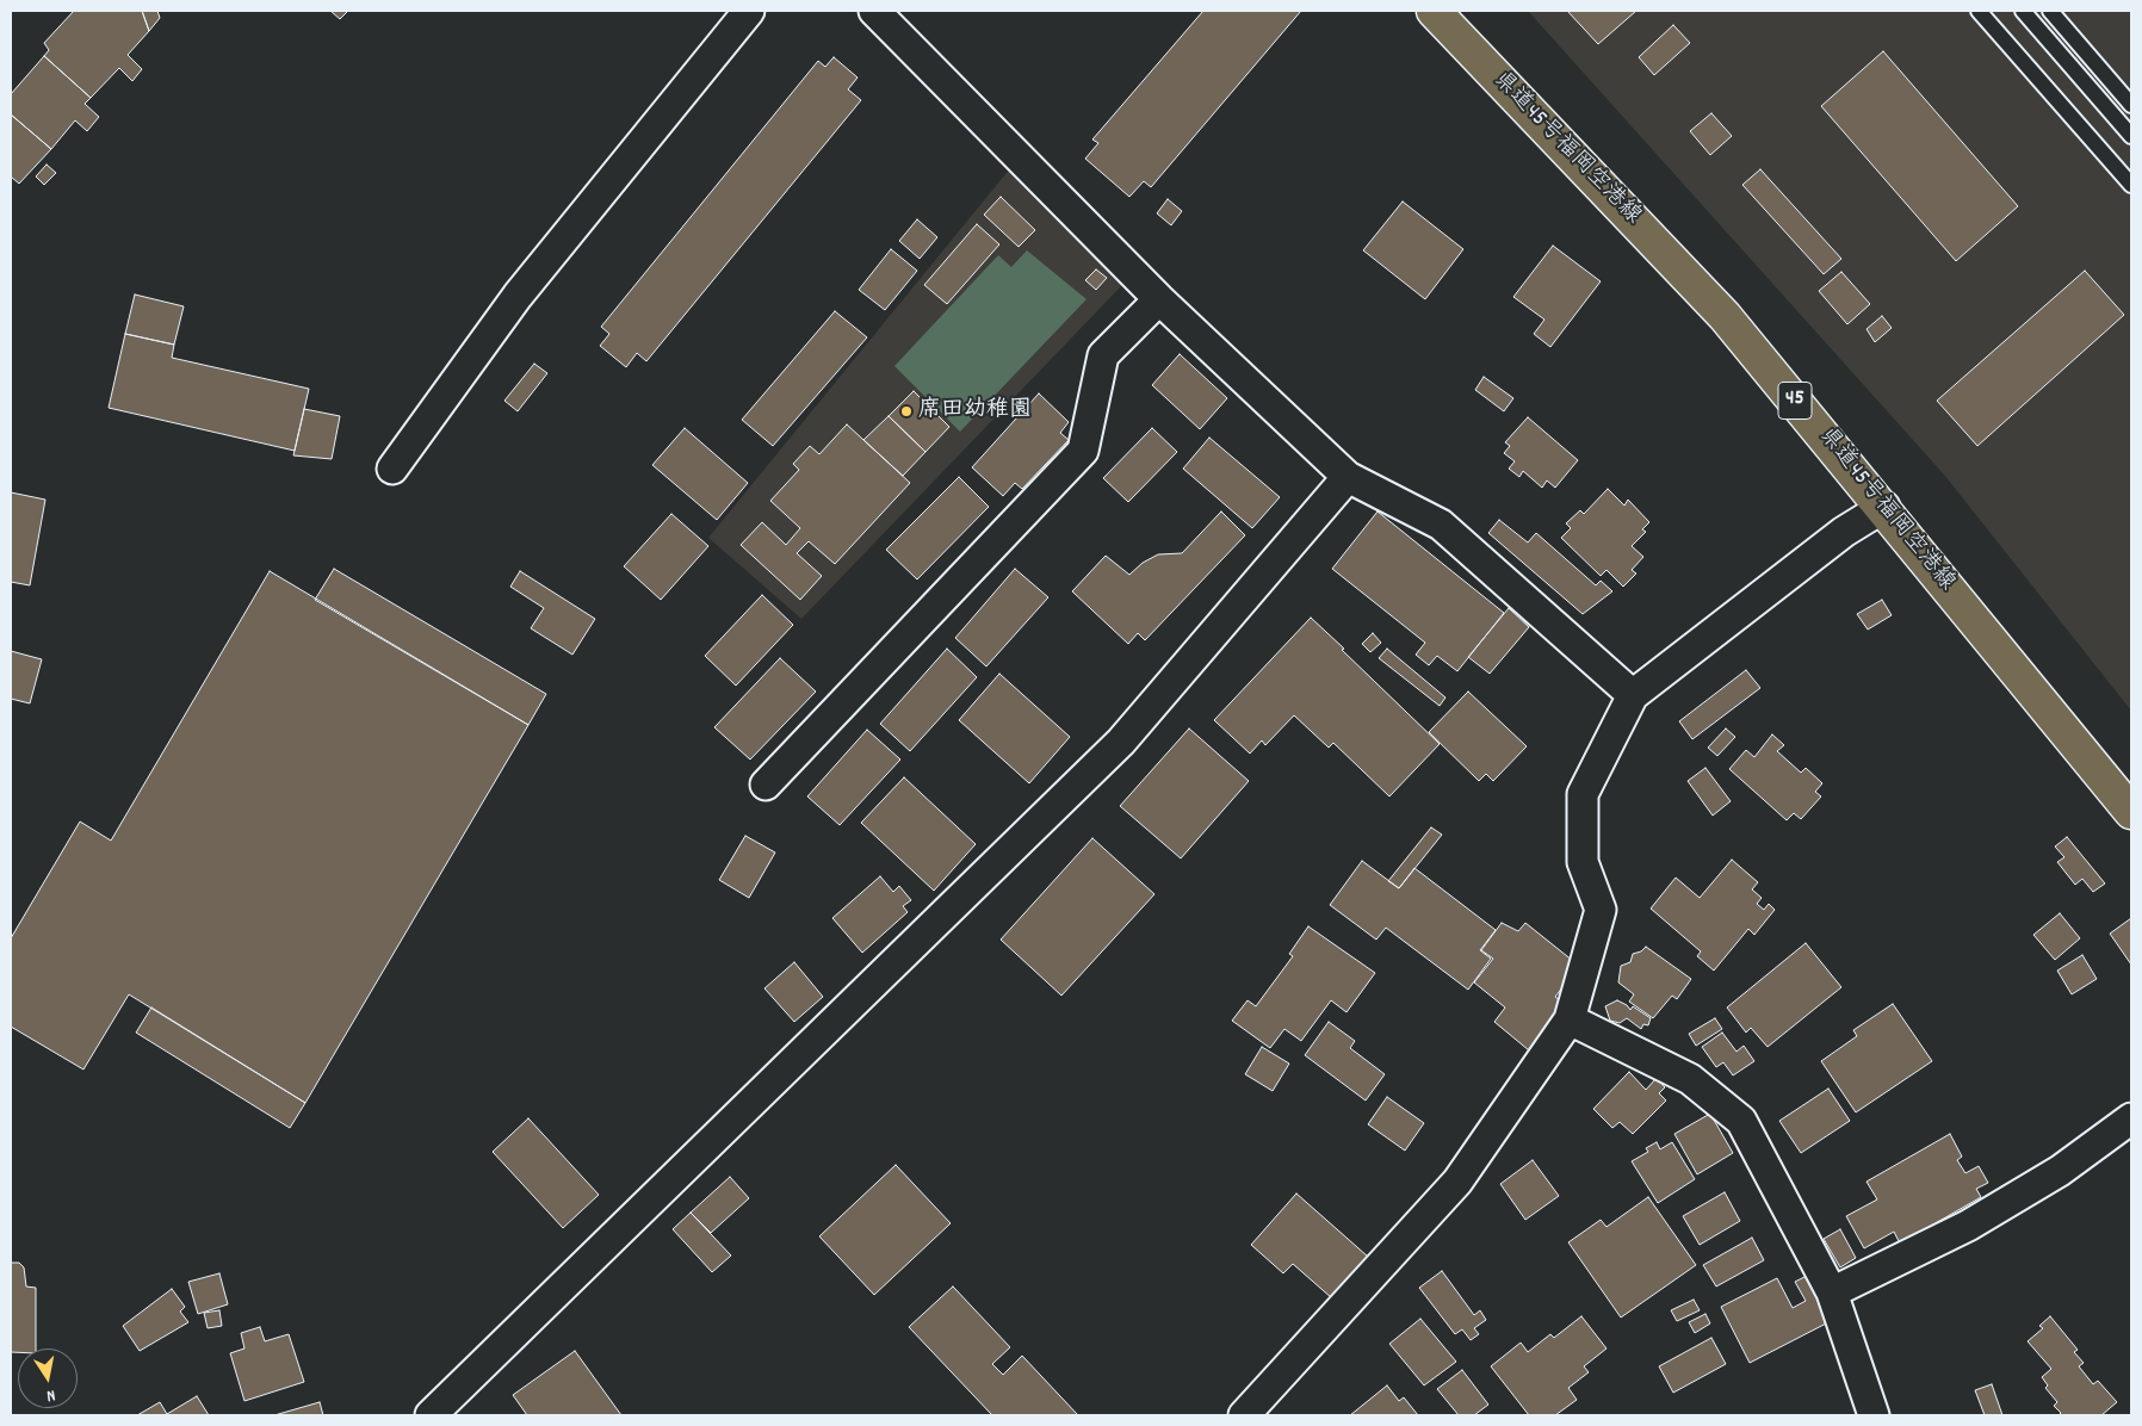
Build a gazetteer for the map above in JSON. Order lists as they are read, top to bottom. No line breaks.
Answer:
{"streets":{"main road":["県道45号福岡空港線","45"]},"places":["席田幼稚園"],"north":"bottom"}
